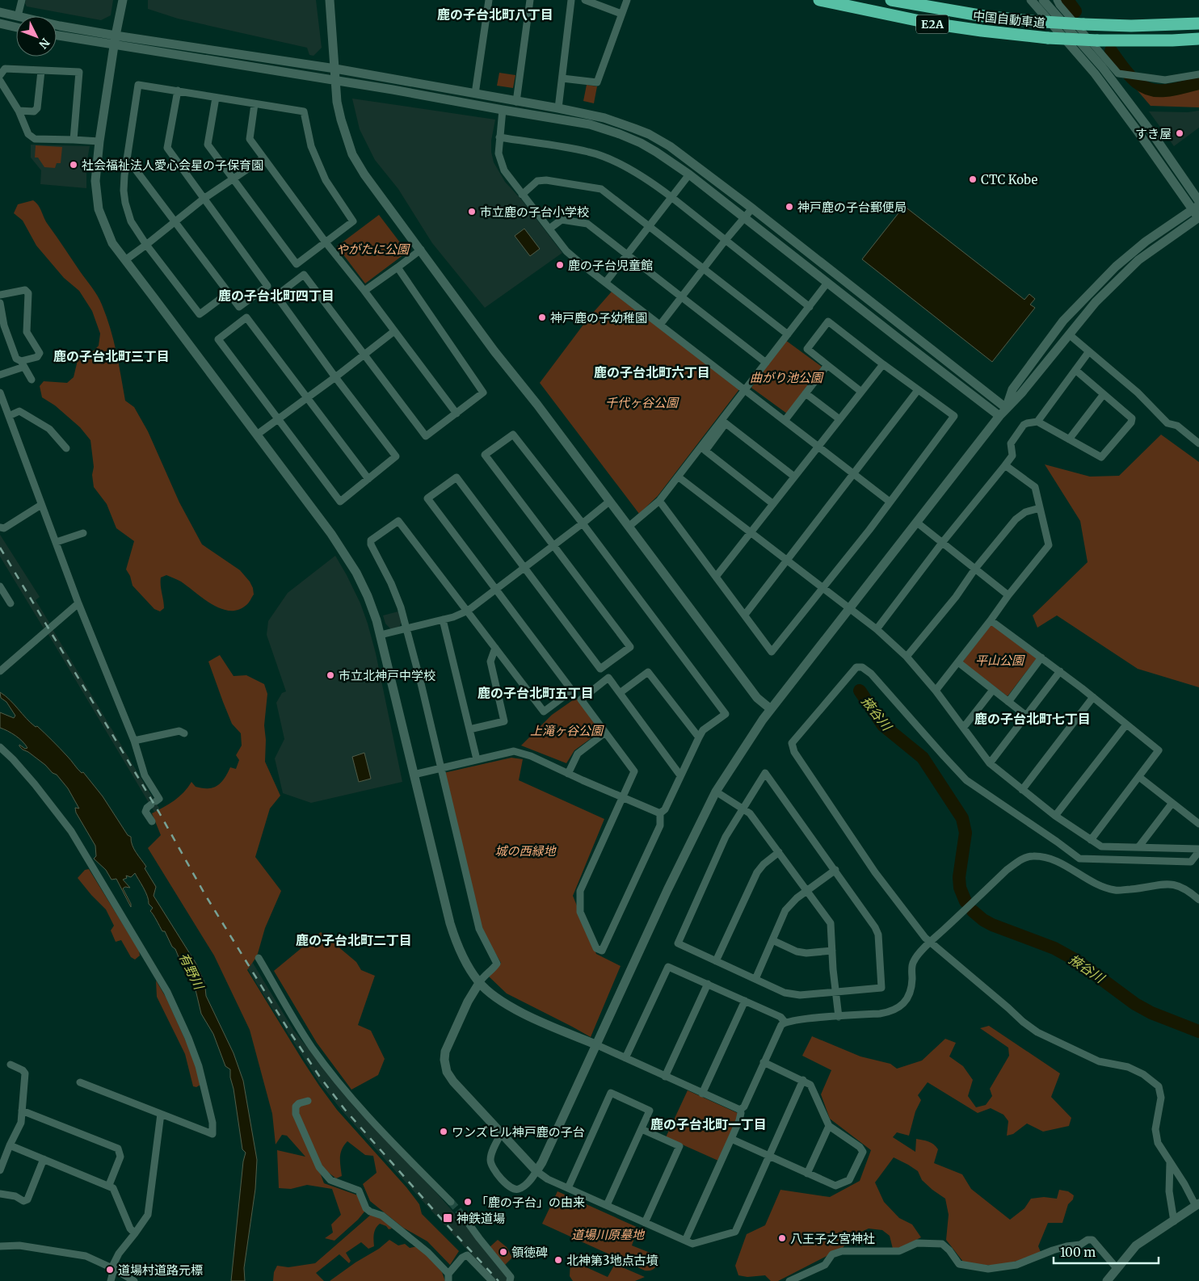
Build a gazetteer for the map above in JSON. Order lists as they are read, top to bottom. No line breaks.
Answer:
{"streets":{"highway":["中国自動車道","E2A"]},"districts":["鹿の子台北町八丁目","鹿の子台北町四丁目","鹿の子台北町三丁目","鹿の子台北町六丁目","鹿の子台北町五丁目","鹿の子台北町七丁目","鹿の子台北町二丁目","鹿の子台北町一丁目"],"water":["掖谷川","有野川"],"parks":["やがたに公園","曲がり池公園","千代ヶ谷公園","平山公園","上滝ヶ谷公園","城の西緑地","道場川原墓地"],"places":{"other":["すき屋","社会福祉法人愛心会星の子保育園","CTC Kobe","神戸鹿の子台郵便局","市立鹿の子台小学校","鹿の子台児童館","神戸鹿の子幼稚園","市立北神戸中学校","ワンズヒル神戸鹿の子台","「鹿の子台」の由来","八王子之宮神社","領徳碑","北神第3地点古墳","道場村道路元標"],"transit":["神鉄道場"]},"scale_bar":"100 m","north":"bottom right"}
